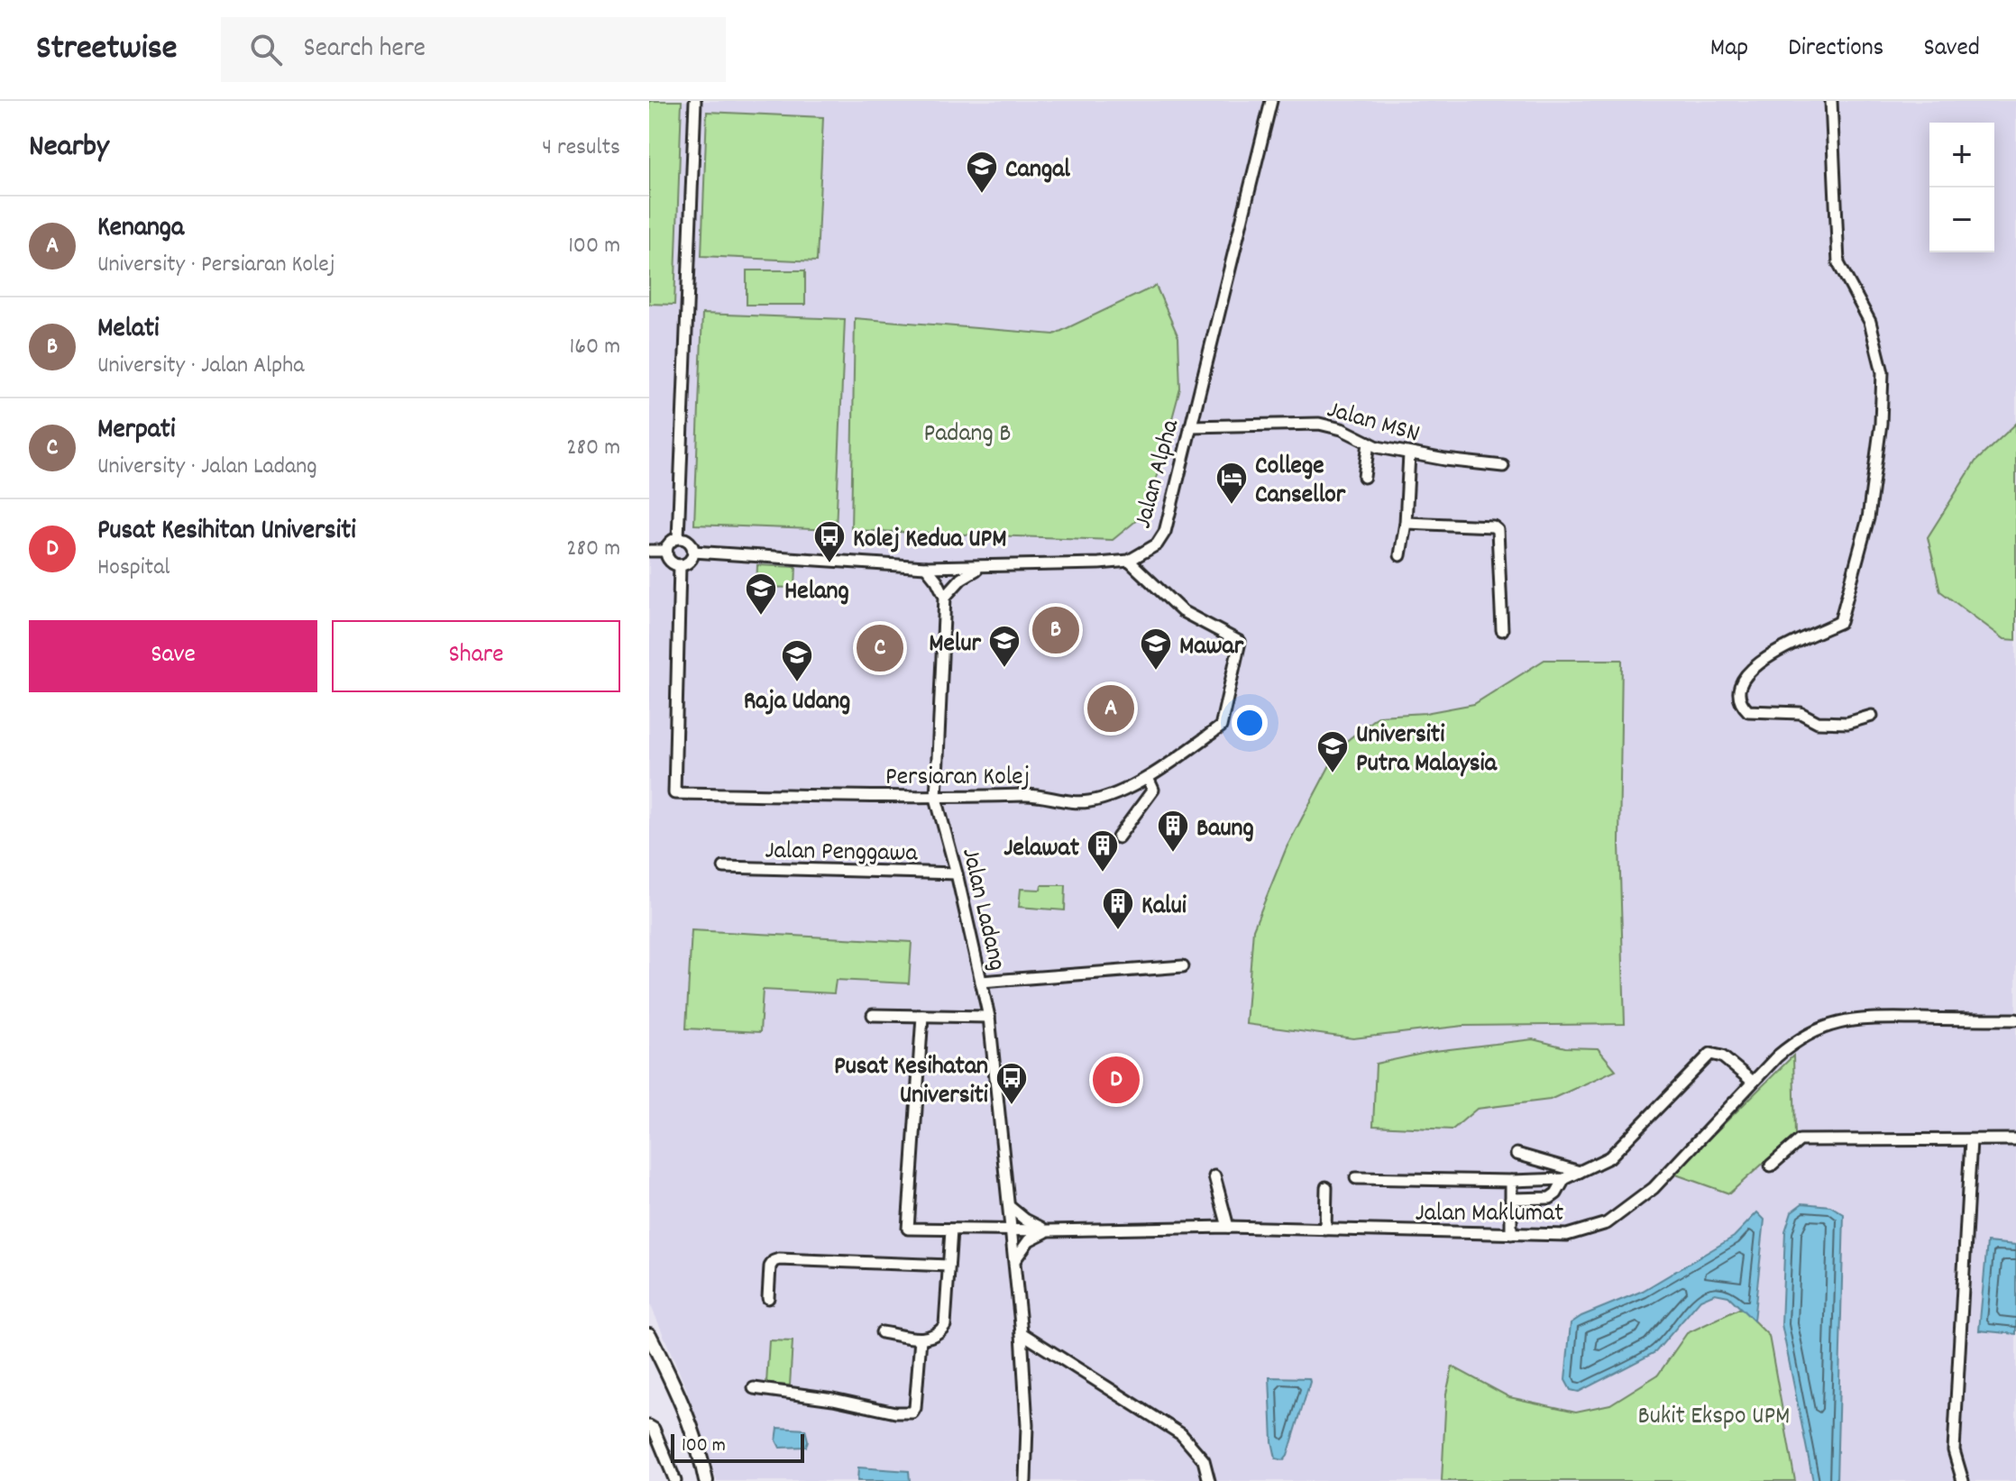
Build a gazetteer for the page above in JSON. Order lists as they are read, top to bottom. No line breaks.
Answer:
{"streets":{"street":["Jalan MSN","Jalan Alpha","Persiaran Kolej","Jalan Penggawa","Jalan Ladang","Jalan Maklumat"]},"crossings":[["Jalan MSN","Jalan Alpha"],["Jalan Alpha","Persiaran Kolej"],["Persiaran Kolej","Jalan Ladang"],["Jalan Penggawa","Jalan Ladang"],["Jalan Ladang","Jalan Maklumat"]],"parks":["Padang B","Bukit Ekspo UPM"],"places":{"school or university":["Cangal","Helang","Melur","Mawar","Raja Udang","Universiti Putra Malaysia"],"hotel":["College Cansellor"],"bus stop":["Kolej Kedua UPM","Pusat Kesihatan Universiti"],"building":["Baung","Jelawat","Kalui"]},"scale_bar":"100 m","page":{"header":"Streetwise","search":"Search here","nav":["Map","Directions","Saved"],"heading":["Nearby","4 results"],"map_buttons":["+","−"],"list":[{"mark":"A","name":"Kenanga","note":"University · Persiaran Kolej","value":"100 m"},{"mark":"B","name":"Melati","note":"University · Jalan Alpha","value":"160 m"},{"mark":"C","name":"Merpati","note":"University · Jalan Ladang","value":"280 m"},{"mark":"D","name":"Pusat Kesihitan Universiti","note":"Hospital","value":"280 m"}],"buttons":["Save","Share"],"pins":["B","C","A","D"],"scale":"100 m"}}
